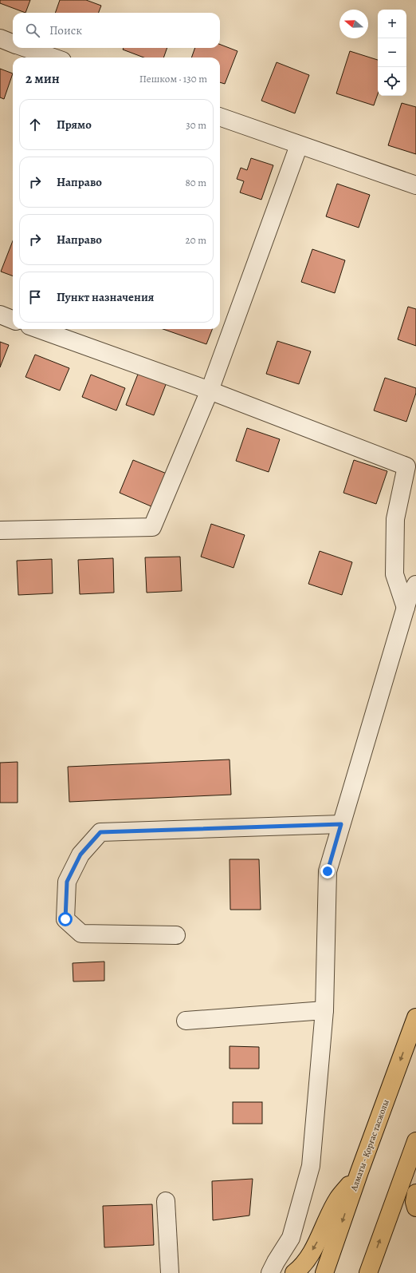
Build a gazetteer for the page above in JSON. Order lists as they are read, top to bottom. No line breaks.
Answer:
{"streets":{"highway":["Алматы - Қорғас тасжолы"]},"north":"left","page":{"map_buttons":["+","−"],"search":"Поиск","heading":["2 мин","Пешком · 130 m"],"list":[["Прямо","30 m"],["Направо","80 m"],["Направо","20 m"],"Пункт назначения"]}}
